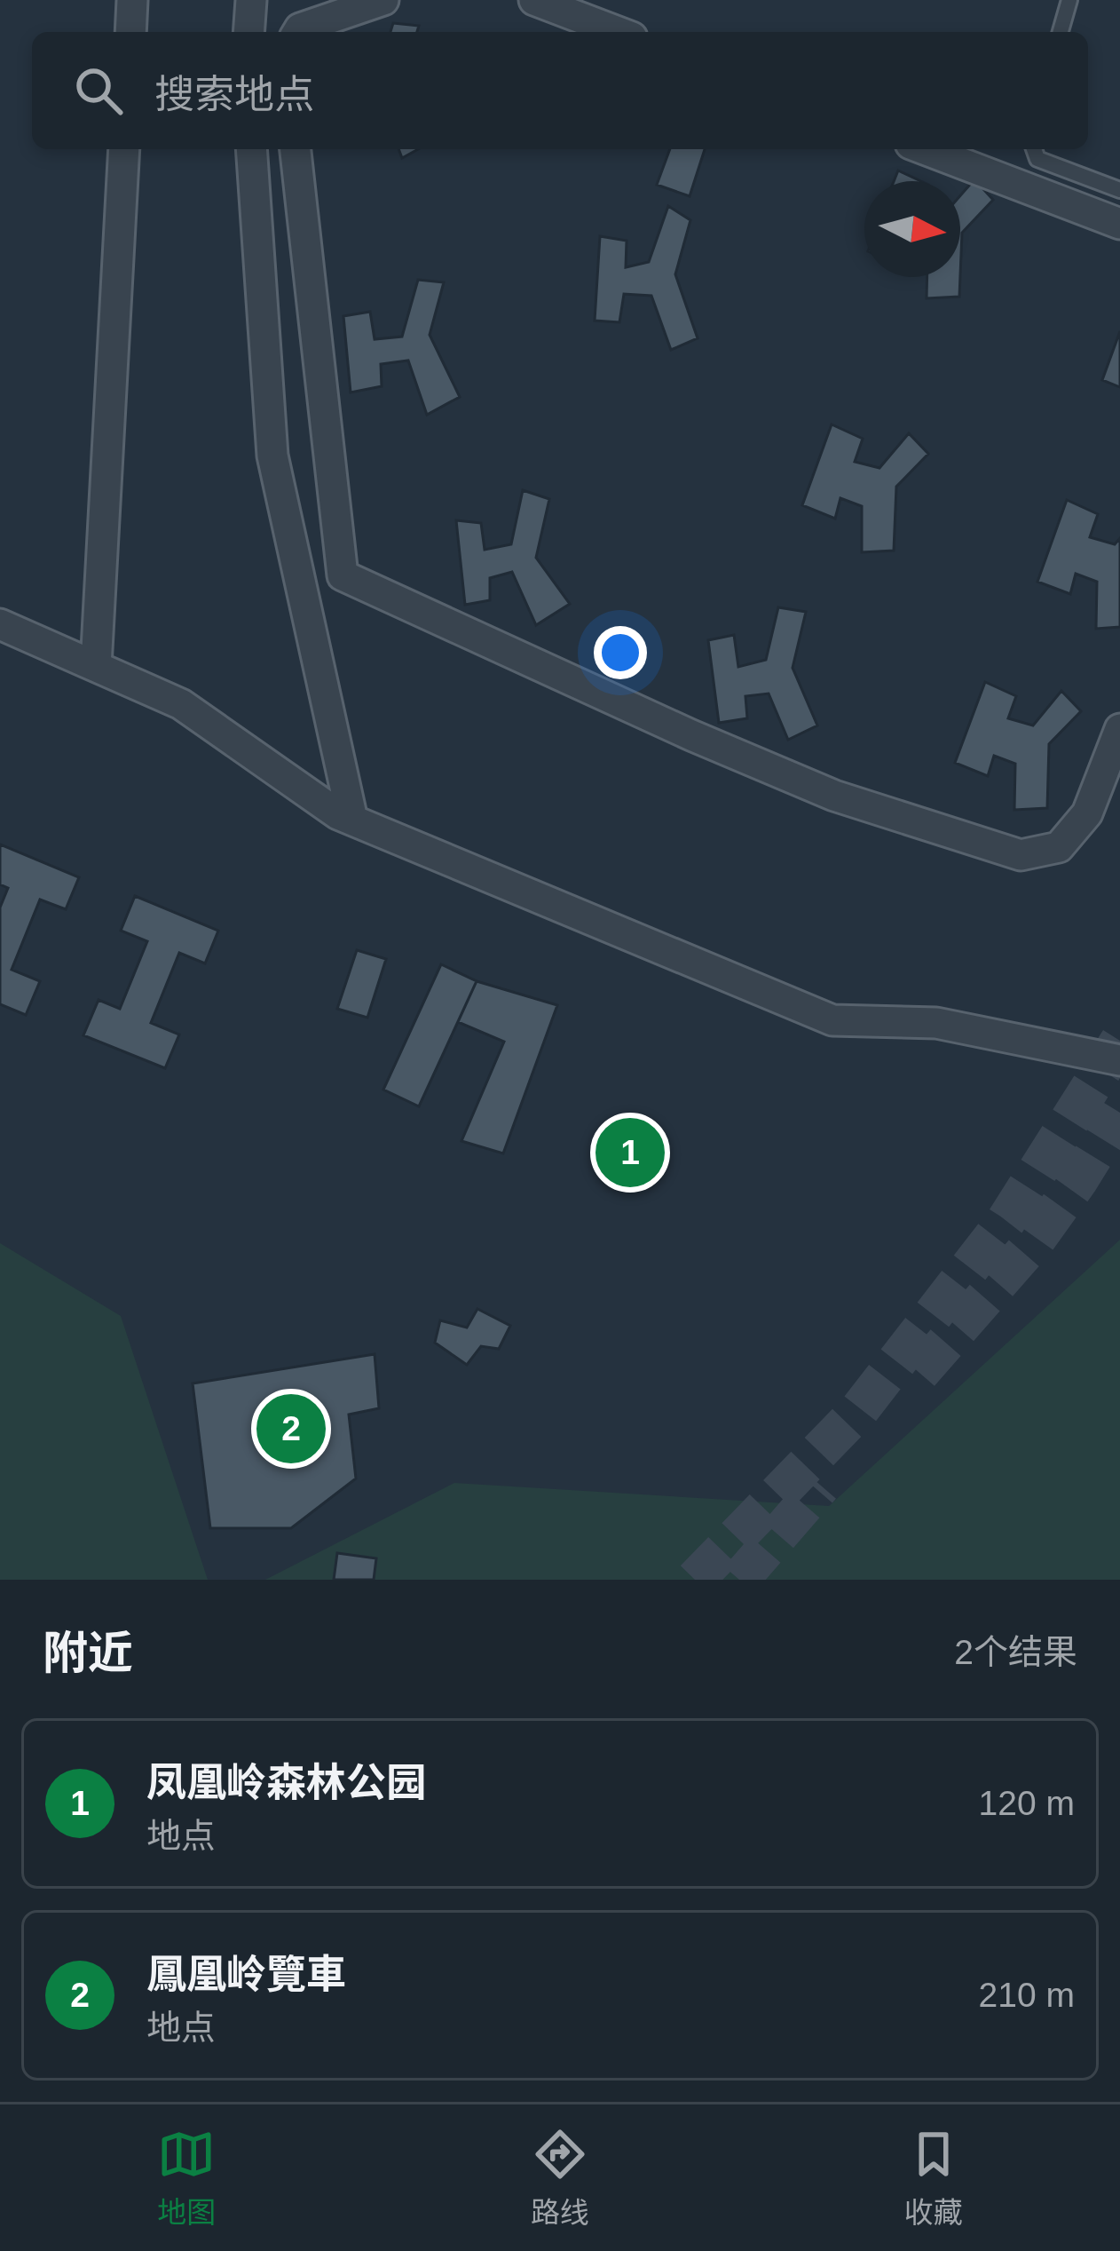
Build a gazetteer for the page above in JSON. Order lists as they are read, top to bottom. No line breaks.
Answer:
{"north":"right","page":{"search":"搜索地点","pins":["1","2"],"heading":["附近","2个结果"],"list":[{"mark":"1","name":"凤凰岭森林公园","note":"地点","value":"120 m"},{"mark":"2","name":"鳳凰岭覽車","note":"地点","value":"210 m"}],"nav":["地图","路线","收藏"]}}
